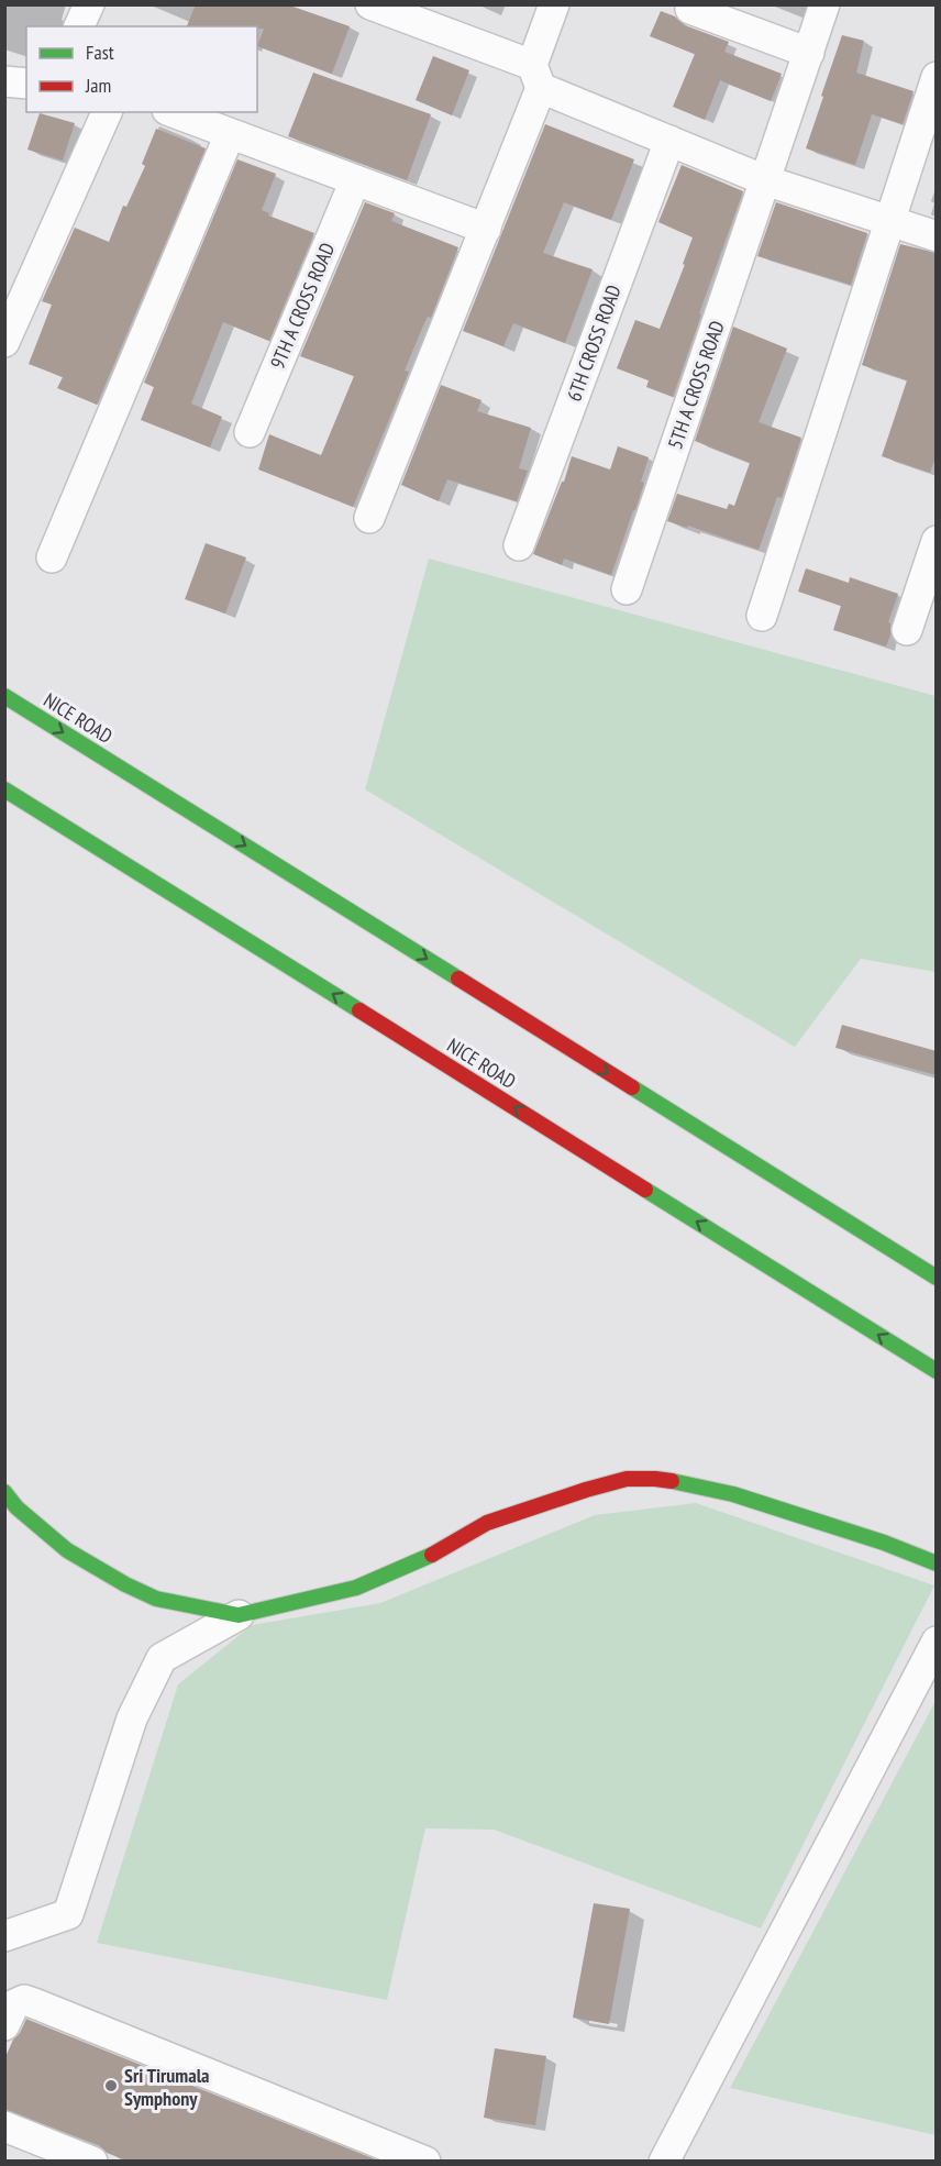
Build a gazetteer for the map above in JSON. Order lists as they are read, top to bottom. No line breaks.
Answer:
{"streets":{"main road":["NICE ROAD"],"street":["9TH A CROSS ROAD","6TH CROSS ROAD","5TH A CROSS ROAD"]},"places":["Sri Tirumala Symphony"],"legend":["Fast","Jam"]}
